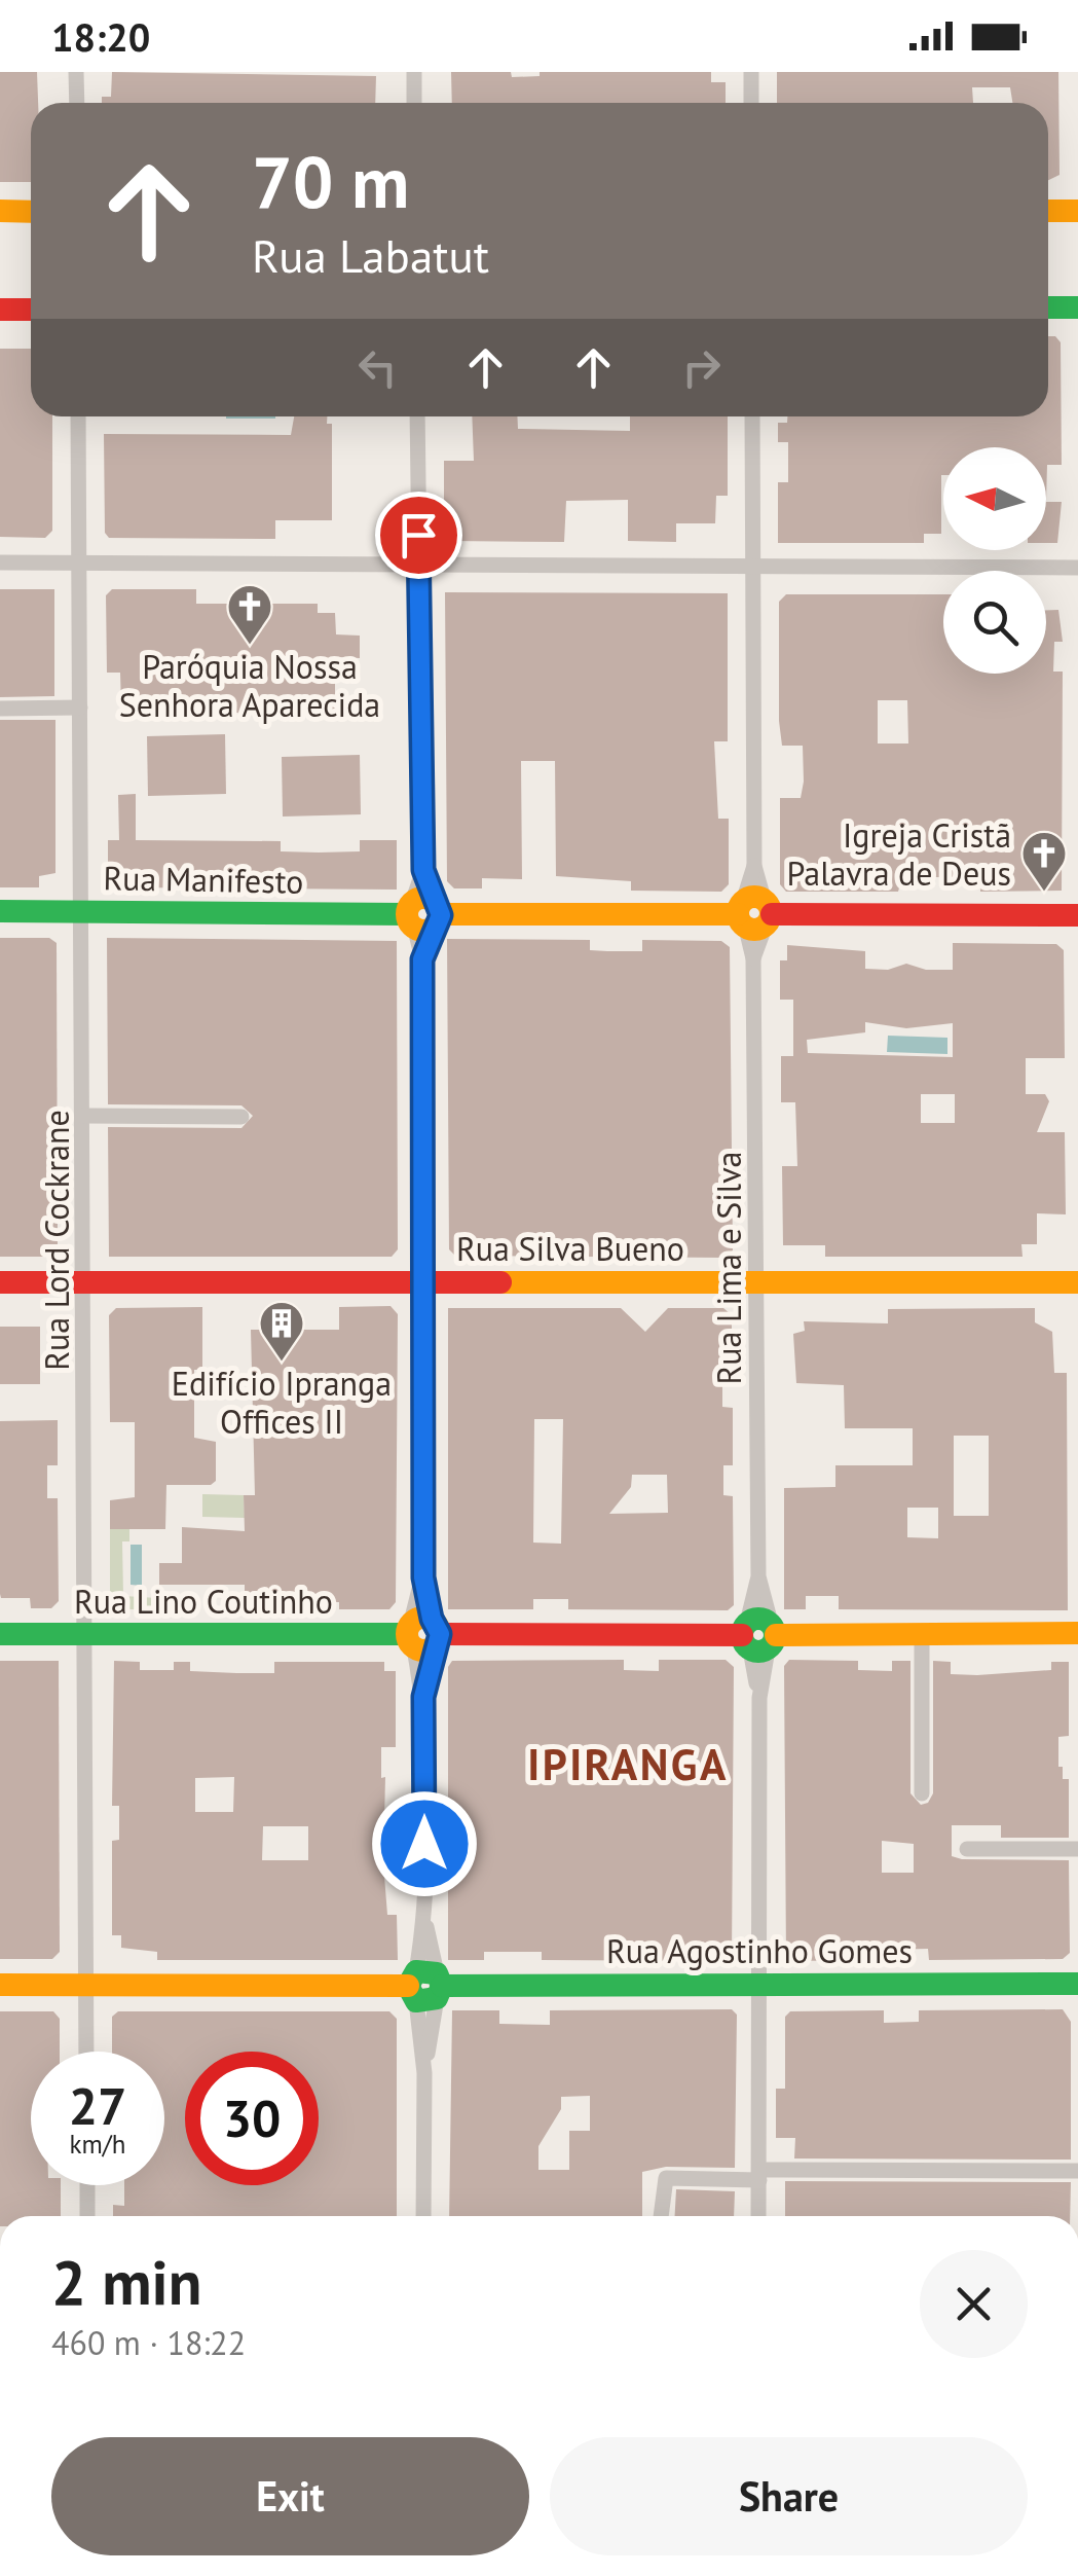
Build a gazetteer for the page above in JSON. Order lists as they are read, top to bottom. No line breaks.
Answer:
{"streets":{"main road":["Rua Manifesto","Rua Silva Bueno","Rua Lino Coutinho","Rua Agostinho Gomes"],"street":["Rua Lord Cockrane","Rua Lima e Silva"]},"crossings":[["Rua Manifesto","Rua Lord Cockrane"],["Rua Manifesto","Rua Lima e Silva"],["Rua Lord Cockrane","Rua Silva Bueno"],["Rua Lord Cockrane","Rua Lino Coutinho"],["Rua Lord Cockrane","Rua Agostinho Gomes"],["Rua Silva Bueno","Rua Lima e Silva"],["Rua Lima e Silva","Rua Lino Coutinho"],["Rua Lima e Silva","Rua Agostinho Gomes"]],"districts":["IPIRANGA"],"places":{"church":["Paróquia Nossa Senhora Aparecida","Igreja Cristã Palavra de Deus"],"building":["Edifício Ipranga Offices II"]},"north":"left","page":{"status":"18:20","turn":["70 m","Rua Labatut"],"speed":"27 km/h","limit":"30","heading":["2 min","460 m · 18:22"],"buttons":["Exit","Share"]}}
